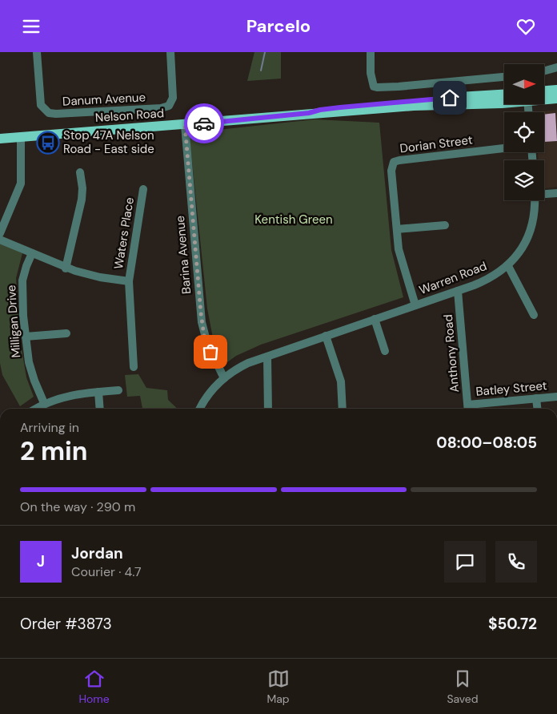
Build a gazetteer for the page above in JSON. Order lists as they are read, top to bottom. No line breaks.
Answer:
{"streets":{"main road":["Nelson Road"],"street":["Danum Avenue","Dorian Street","Waters Place","Barina Avenue","Warren Road","Milligan Drive","Anthony Road","Batley Street"]},"crossings":[["Nelson Road","Barina Avenue"],["Dorian Street","Warren Road"],["Waters Place","Milligan Drive"],["Barina Avenue","Warren Road"],["Warren Road","Anthony Road"],["Anthony Road","Batley Street"]],"parks":["Kentish Green"],"places":{"bus stop":["Stop 47A Nelson Road - East side"]},"north":"right","page":{"header":"Parcelo","heading":["2 min","Arriving in","08:00–08:05"],"panel":["Jordan","Courier · 4.7","Order #3873","$50.72"],"bar":"On the way · 290 m","round":"J","tabs":["Home","Map","Saved"]}}
